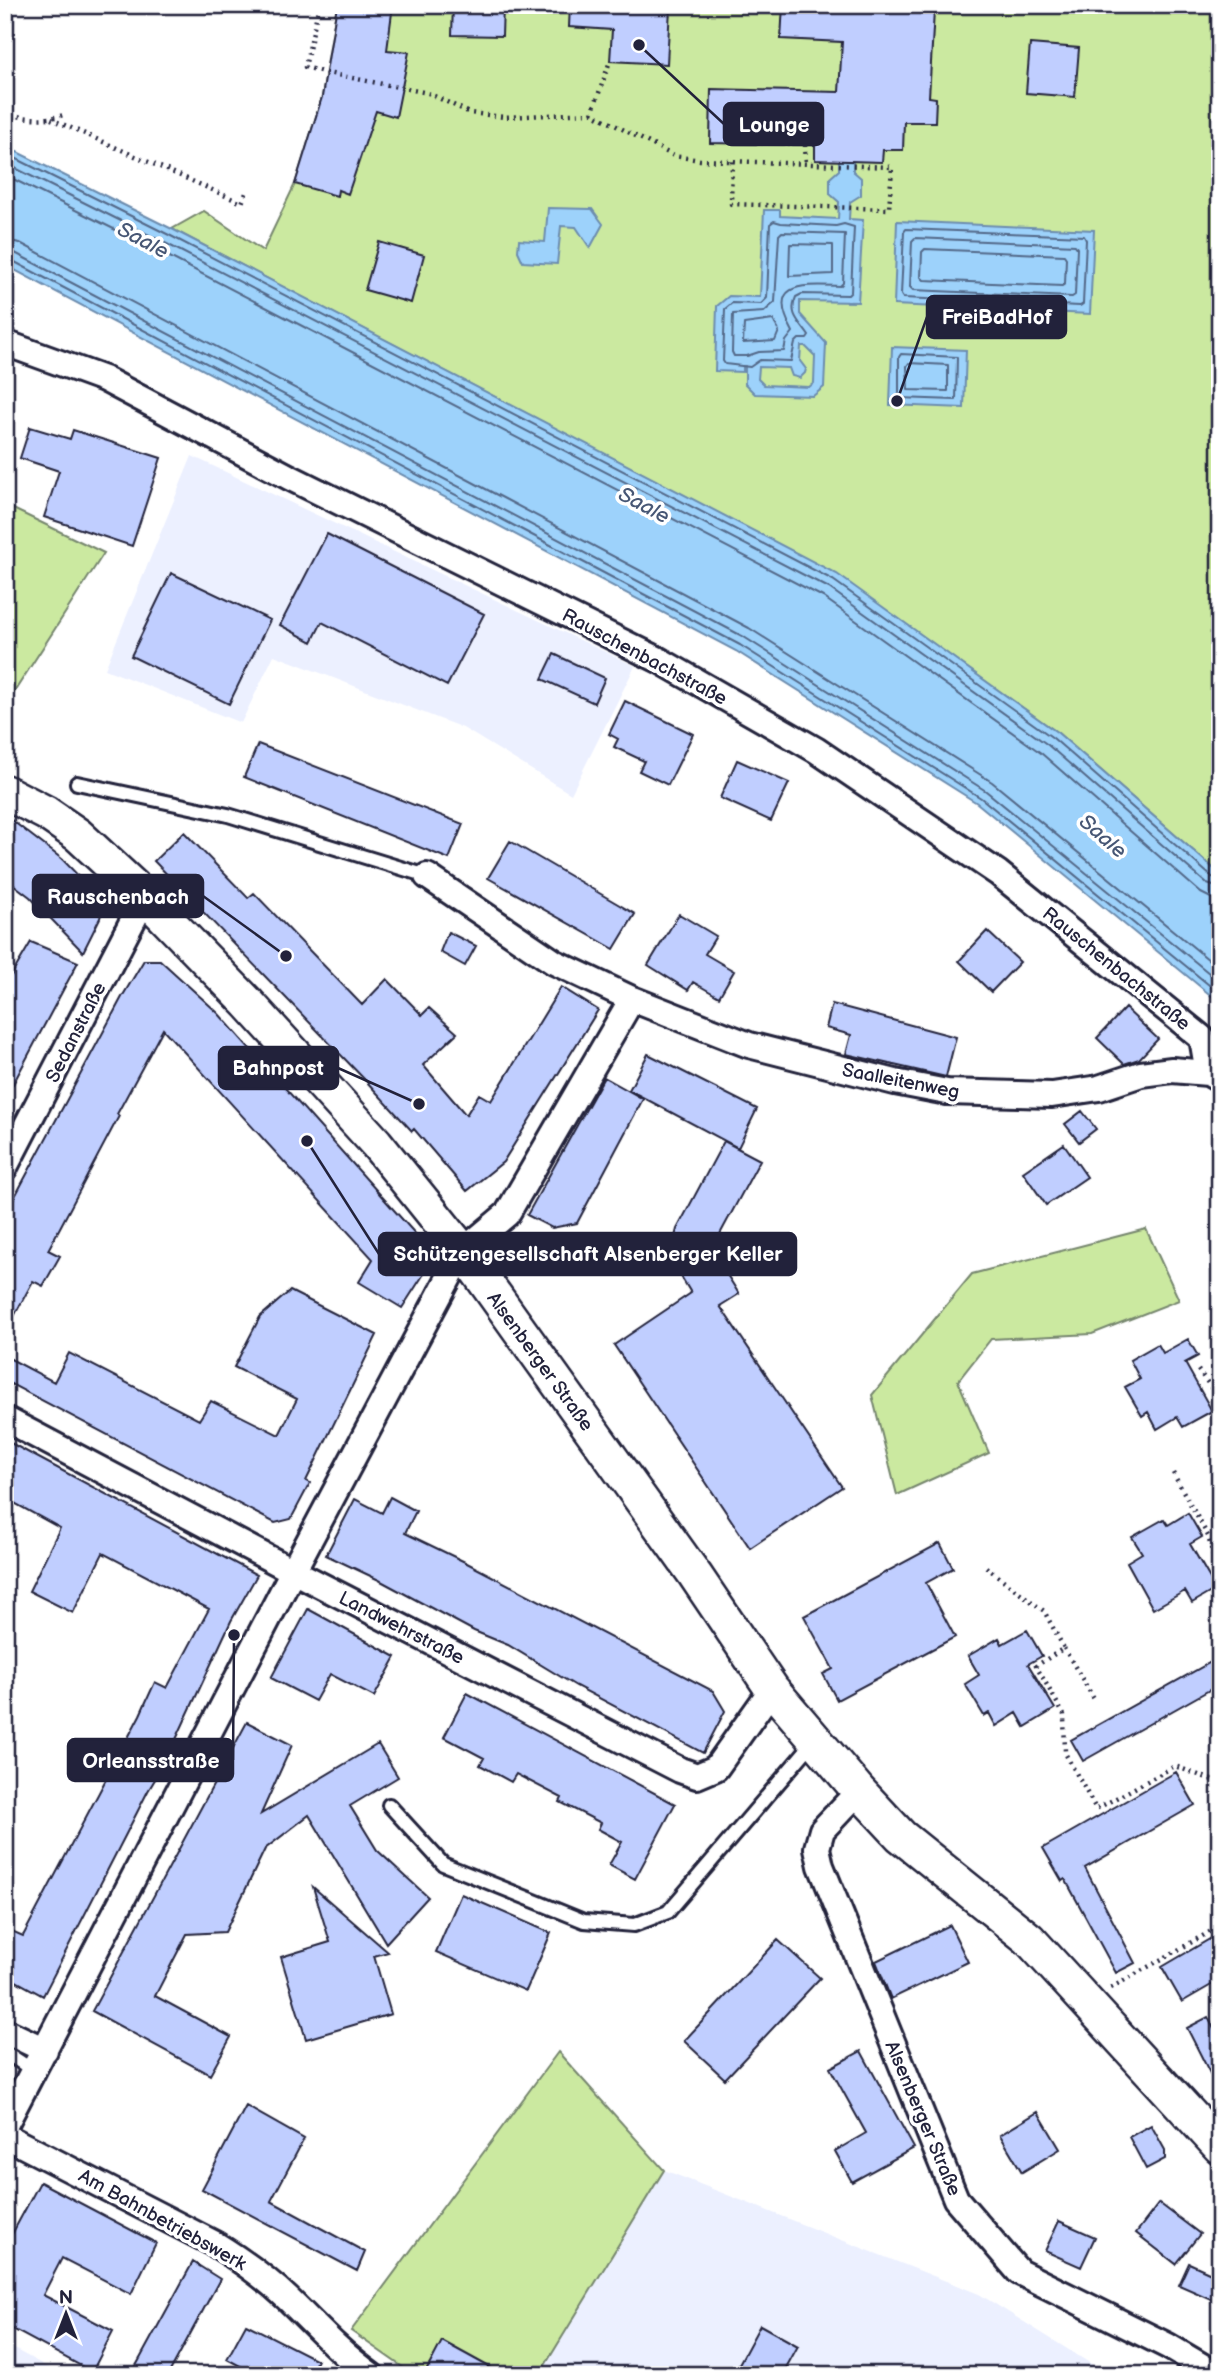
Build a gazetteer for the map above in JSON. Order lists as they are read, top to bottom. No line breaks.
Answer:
{"streets":{"street":["Rauschenbachstraße","Sedanstraße","Saalleitenweg","Alsenberger Straße","Landwehrstraße","Am Bahnbetriebswerk"]},"crossings":[["Rauschenbachstraße","Saalleitenweg"],["Sedanstraße","Alsenberger Straße"],["Alsenberger Straße","Landwehrstraße"]],"water":["Saale"],"places":["Lounge","FreiBadHof","Rauschenbach","Bahnpost","Schützengesellschaft Alsenberger Keller","Orleansstraße"],"north":"top"}
